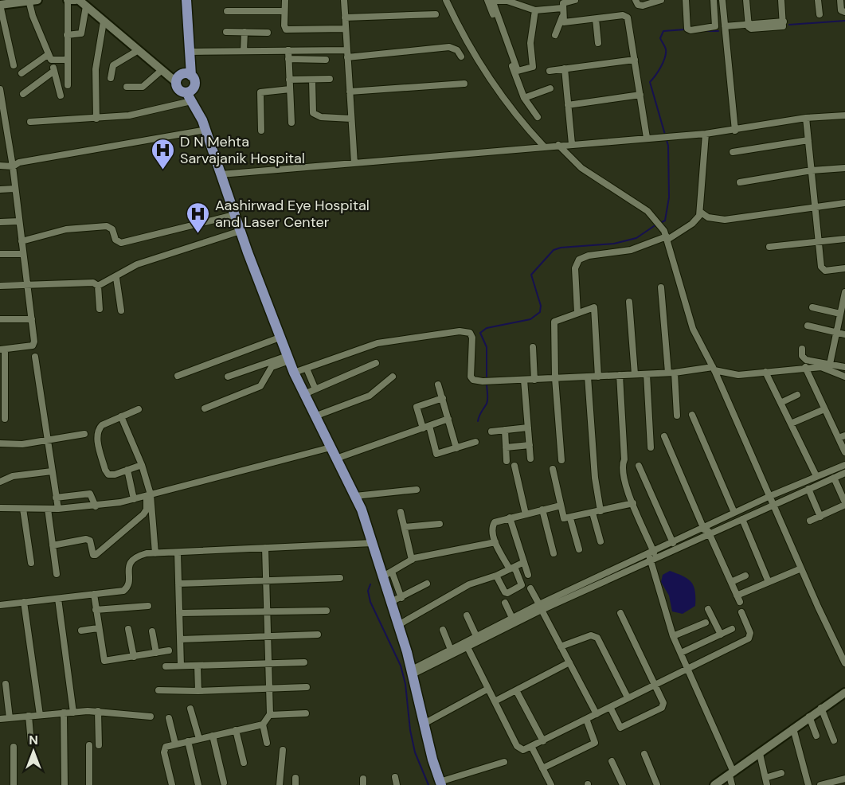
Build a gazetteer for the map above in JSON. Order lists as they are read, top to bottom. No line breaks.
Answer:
{"places":{"hospital":["D N Mehta Sarvajanik Hospital","Aashirwad Eye Hospital and Laser Center"]},"north":"top"}
